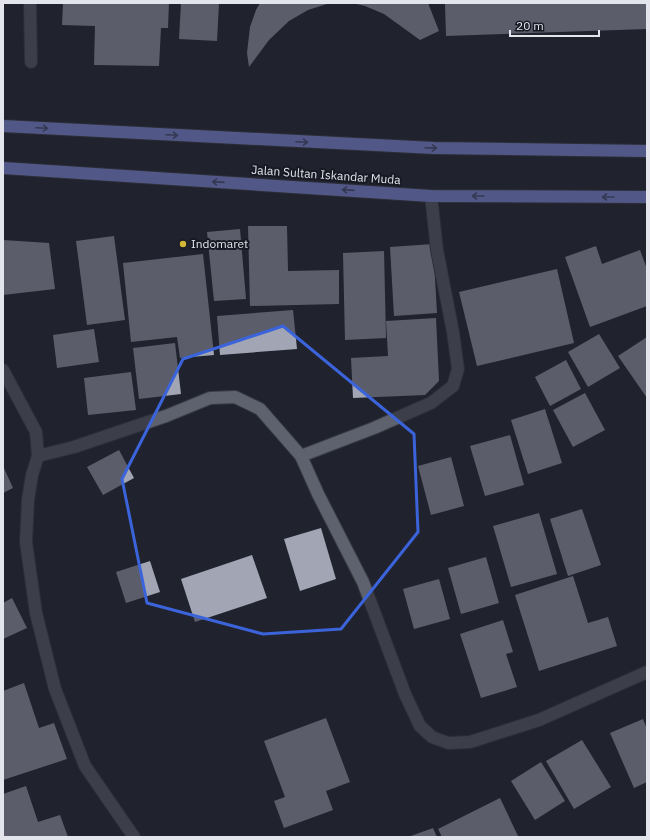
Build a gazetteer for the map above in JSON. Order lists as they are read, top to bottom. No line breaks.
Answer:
{"streets":{"highway":["Jalan Sultan Iskandar Muda"]},"places":["Indomaret"],"scale_bar":"20 m"}
